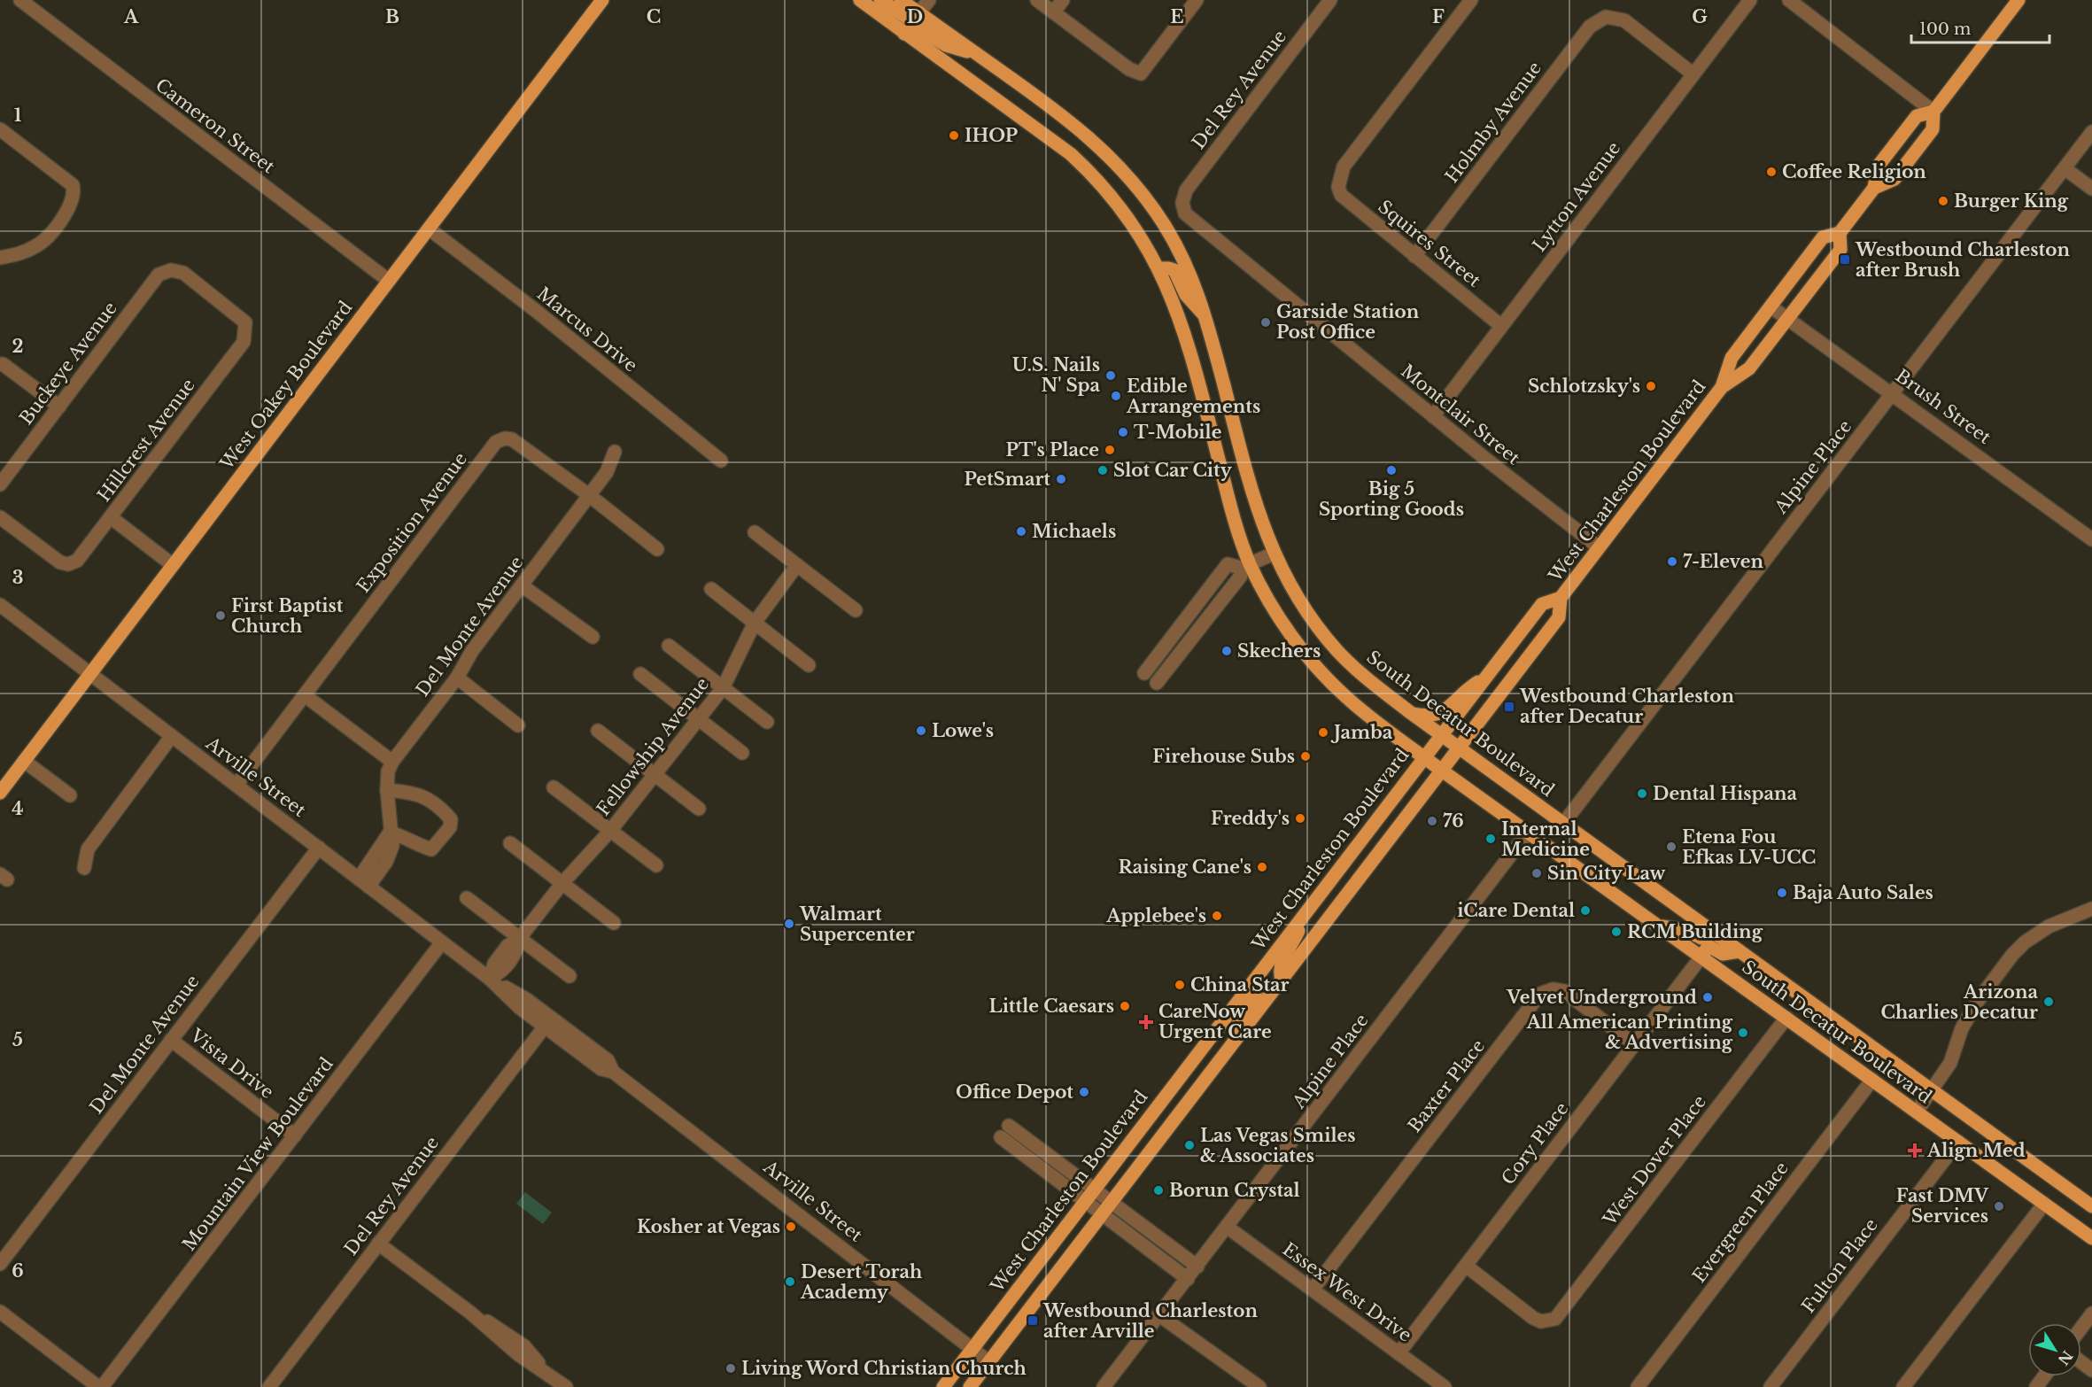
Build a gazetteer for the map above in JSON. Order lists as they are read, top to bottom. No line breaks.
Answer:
{"streets":{"main road":["West Oakey Boulevard","West Charleston Boulevard","South Decatur Boulevard"],"street":["Del Rey Avenue","Holmby Avenue","Cameron Street","Lytton Avenue","Squires Street","Marcus Drive","Buckeye Avenue","Brush Street","Montclair Street","Hillcrest Avenue","Alpine Place","Exposition Avenue","Del Monte Avenue","Fellowship Avenue","Arville Street","Vista Drive","Baxter Place","Cory Place","Mountain View Boulevard","West Dover Place","Evergreen Place","Fulton Place","Essex West Drive"]},"crossings":[["Del Rey Avenue","Montclair Street"],["Del Rey Avenue","Arville Street"],["Holmby Avenue","Lytton Avenue"],["Holmby Avenue","Squires Street"],["Cameron Street","West Oakey Boulevard"],["Lytton Avenue","Squires Street"],["Lytton Avenue","Montclair Street"],["Marcus Drive","West Oakey Boulevard"],["Buckeye Avenue","Hillcrest Avenue"],["West Oakey Boulevard","Arville Street"],["Brush Street","Alpine Place"],["Brush Street","West Charleston Boulevard"],["Montclair Street","West Charleston Boulevard"],["Alpine Place","South Decatur Boulevard"],["Alpine Place","Essex West Drive"],["West Charleston Boulevard","South Decatur Boulevard"],["West Charleston Boulevard","Arville Street"],["Exposition Avenue","Del Monte Avenue"],["Exposition Avenue","Arville Street"],["Del Monte Avenue","Arville Street"],["Del Monte Avenue","Vista Drive"],["South Decatur Boulevard","Cory Place"],["South Decatur Boulevard","West Dover Place"],["South Decatur Boulevard","Evergreen Place"],["South Decatur Boulevard","Fulton Place"],["Fellowship Avenue","Arville Street"],["Arville Street","Mountain View Boulevard"],["Vista Drive","Mountain View Boulevard"],["Baxter Place","Cory Place"],["Baxter Place","Essex West Drive"],["Cory Place","West Dover Place"],["Cory Place","Essex West Drive"]],"places":{"other":["IHOP","Coffee Religion","Burger King","Garside Station Post Office","U.S. Nails N' Spa","Schlotzsky's","Edible Arrangements","T-Mobile","PT's Place","Slot Car City","Big 5 Sporting Goods","PetSmart","Michaels","7-Eleven","First Baptist Church","Skechers","Lowe's","Jamba","Firehouse Subs","Dental Hispana","Freddy's","76","Internal Medicine","Etena Fou Efkas LV-UCC","Raising Cane's","Sin City Law","Baja Auto Sales","iCare Dental","Applebee's","Walmart Supercenter","RCM Building","China Star","Velvet Underground","Arizona Charlies Decatur","Little Caesars","All American Printing & Advertising","Office Depot","Las Vegas Smiles & Associates","Borun Crystal","Fast DMV Services","Kosher at Vegas","Desert Torah Academy","Living Word Christian Church"],"transit":["Westbound Charleston after Brush","Westbound Charleston after Decatur","Westbound Charleston after Arville"],"health":["CareNow Urgent Care","Align Med"]},"scale_bar":"100 m","north":"bottom right","grid":{"columns":["A","B","C","D","E","F","G"],"rows":["1","2","3","4","5","6"]}}
